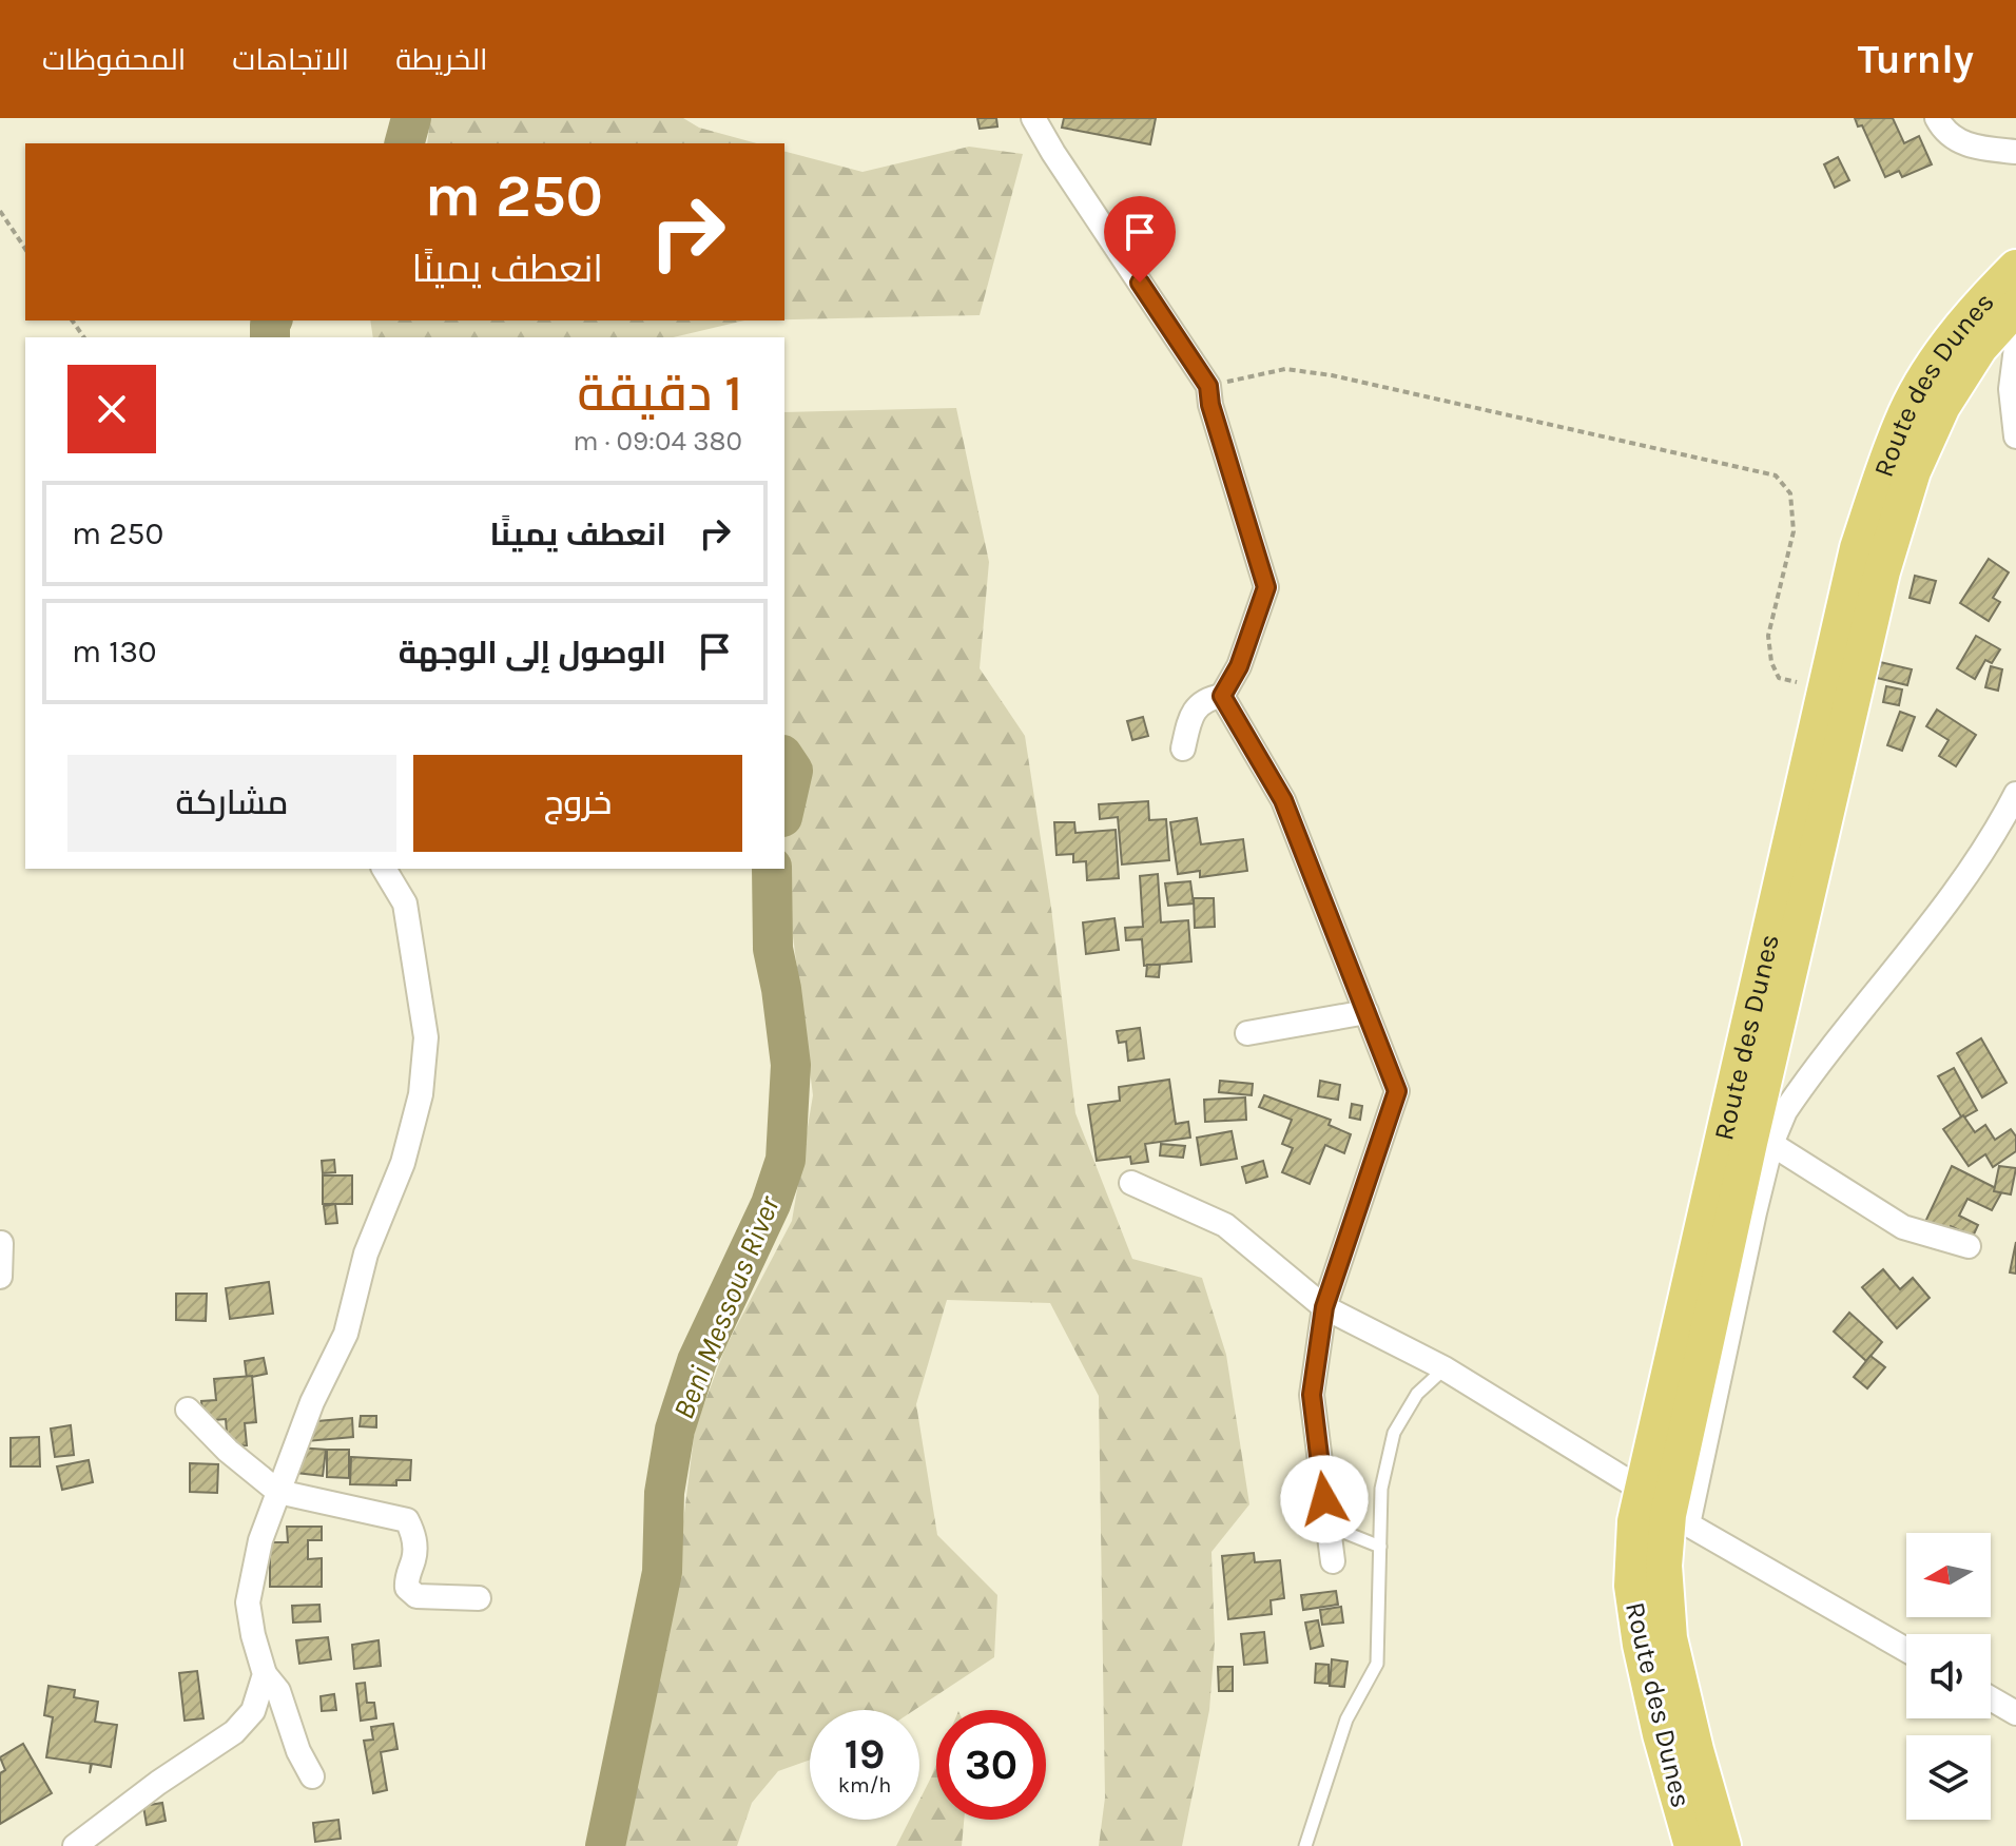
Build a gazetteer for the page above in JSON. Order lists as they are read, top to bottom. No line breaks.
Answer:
{"streets":{"main road":["Route des Dunes"]},"water":["Beni Messous River"],"north":"left","page":{"header":"Turnly","nav":["الخريطة","الاتجاهات","المحفوظات"],"turn":["250 m","انعطف يمينًا"],"heading":["1 دقيقة","380 m · 09:04"],"list":[{"name":"انعطف يمينًا","value":"250 m"},{"name":"الوصول إلى الوجهة","value":"130 m"}],"buttons":["خروج","مشاركة"],"speed":"19 km/h","limit":"30"}}
